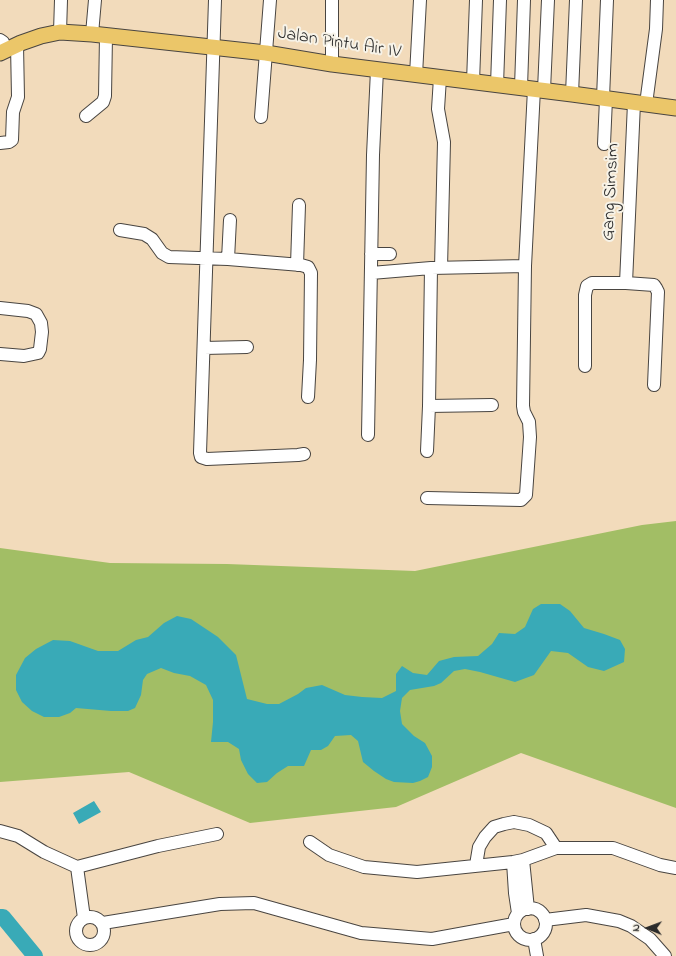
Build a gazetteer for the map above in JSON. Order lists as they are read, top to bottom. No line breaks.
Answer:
{"streets":{"main road":["Jalan Pintu Air IV"],"street":["Gang Simsim"]},"crossings":[["Jalan Pintu Air IV","Gang Simsim"]],"north":"left"}
